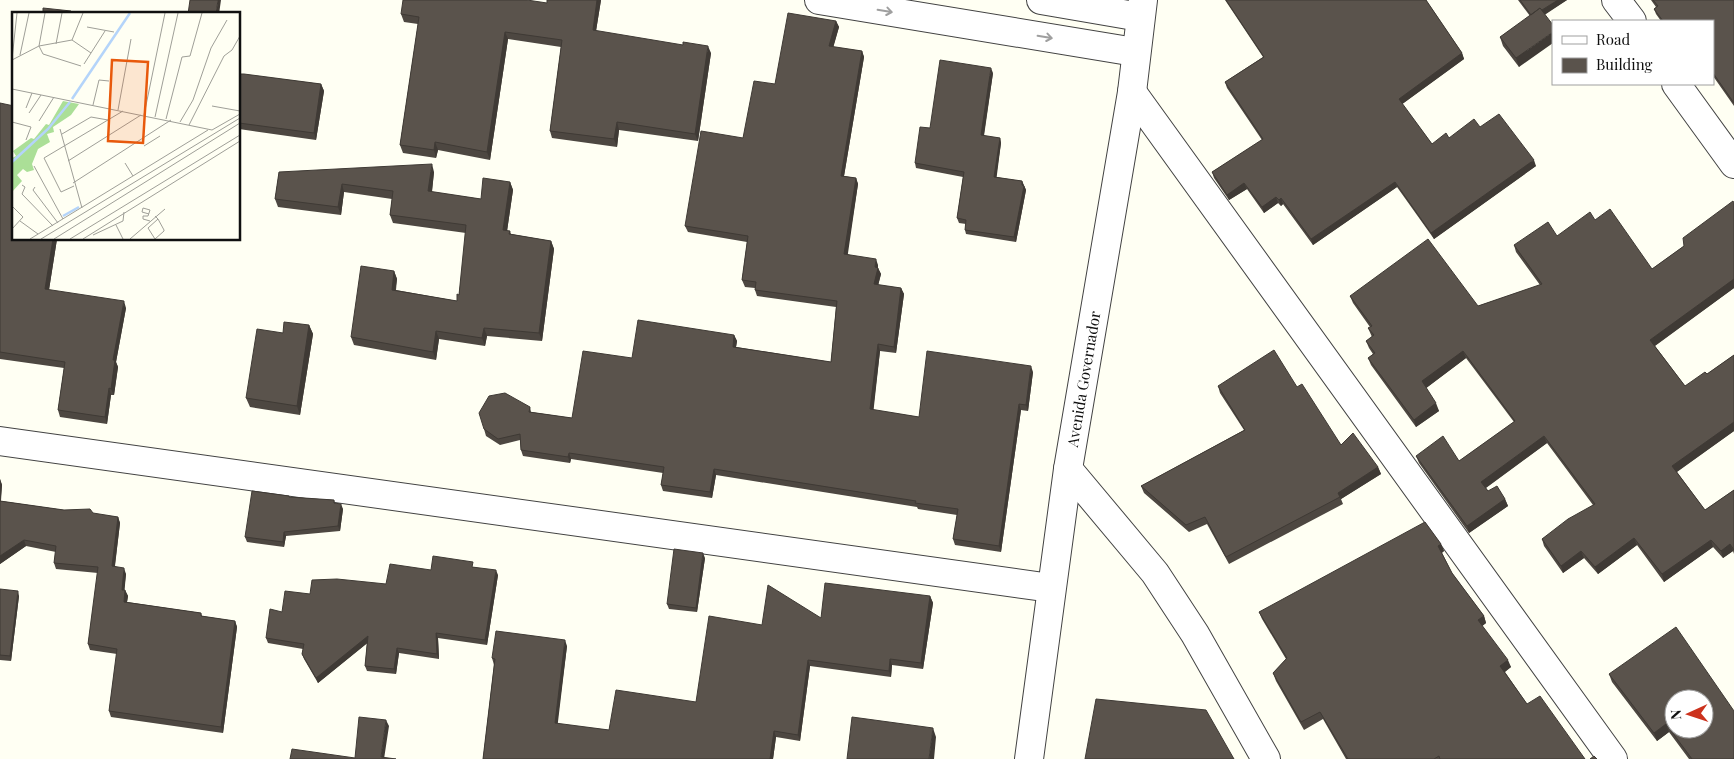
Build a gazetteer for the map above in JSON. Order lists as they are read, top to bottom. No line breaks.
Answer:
{"streets":{"street":["Avenida Governador"]},"legend":["Road","Building"],"north":"left"}
